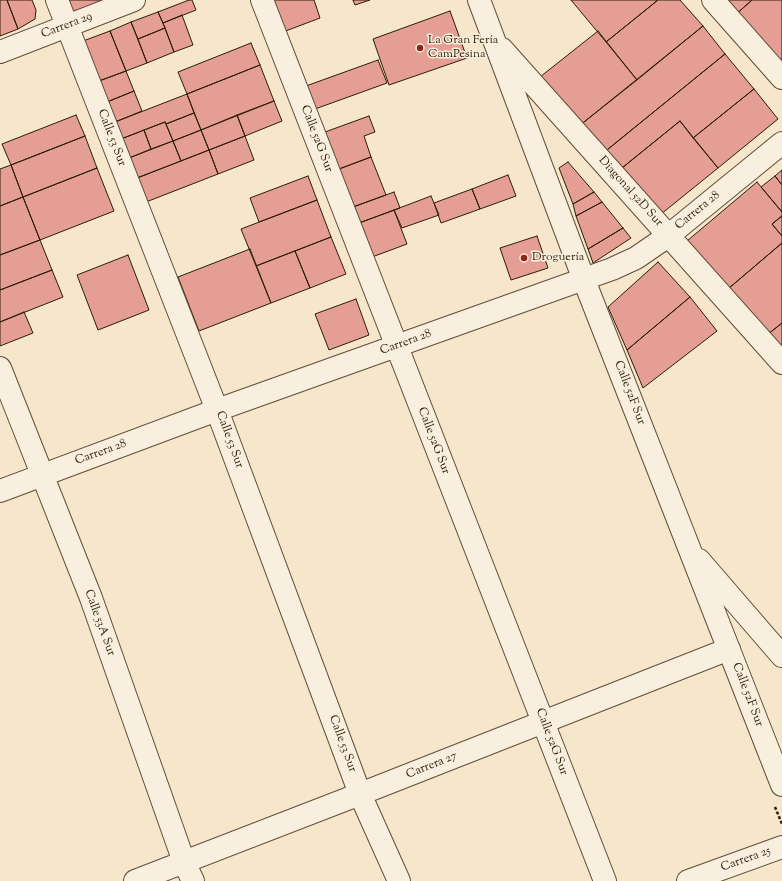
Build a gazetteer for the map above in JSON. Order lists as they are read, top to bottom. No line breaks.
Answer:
{"streets":{"street":["Carrera 29","Calle 53 Sur","Calle 52G Sur","Diagonal 52D Sur","Carrera 28","Calle 52F Sur","Calle 53A Sur","Carrera 27","Carrera 25"]},"crossings":[["Carrera 29","Calle 53 Sur"],["Calle 53 Sur","Carrera 28"],["Calle 53 Sur","Carrera 27"],["Calle 52G Sur","Carrera 28"],["Calle 52G Sur","Carrera 27"],["Diagonal 52D Sur","Carrera 28"],["Diagonal 52D Sur","Calle 52F Sur"],["Carrera 28","Calle 52F Sur"],["Carrera 28","Calle 53A Sur"],["Calle 52F Sur","Carrera 27"],["Calle 53A Sur","Carrera 27"]],"places":["La Gran Fería CamPesina","Droguería"]}
